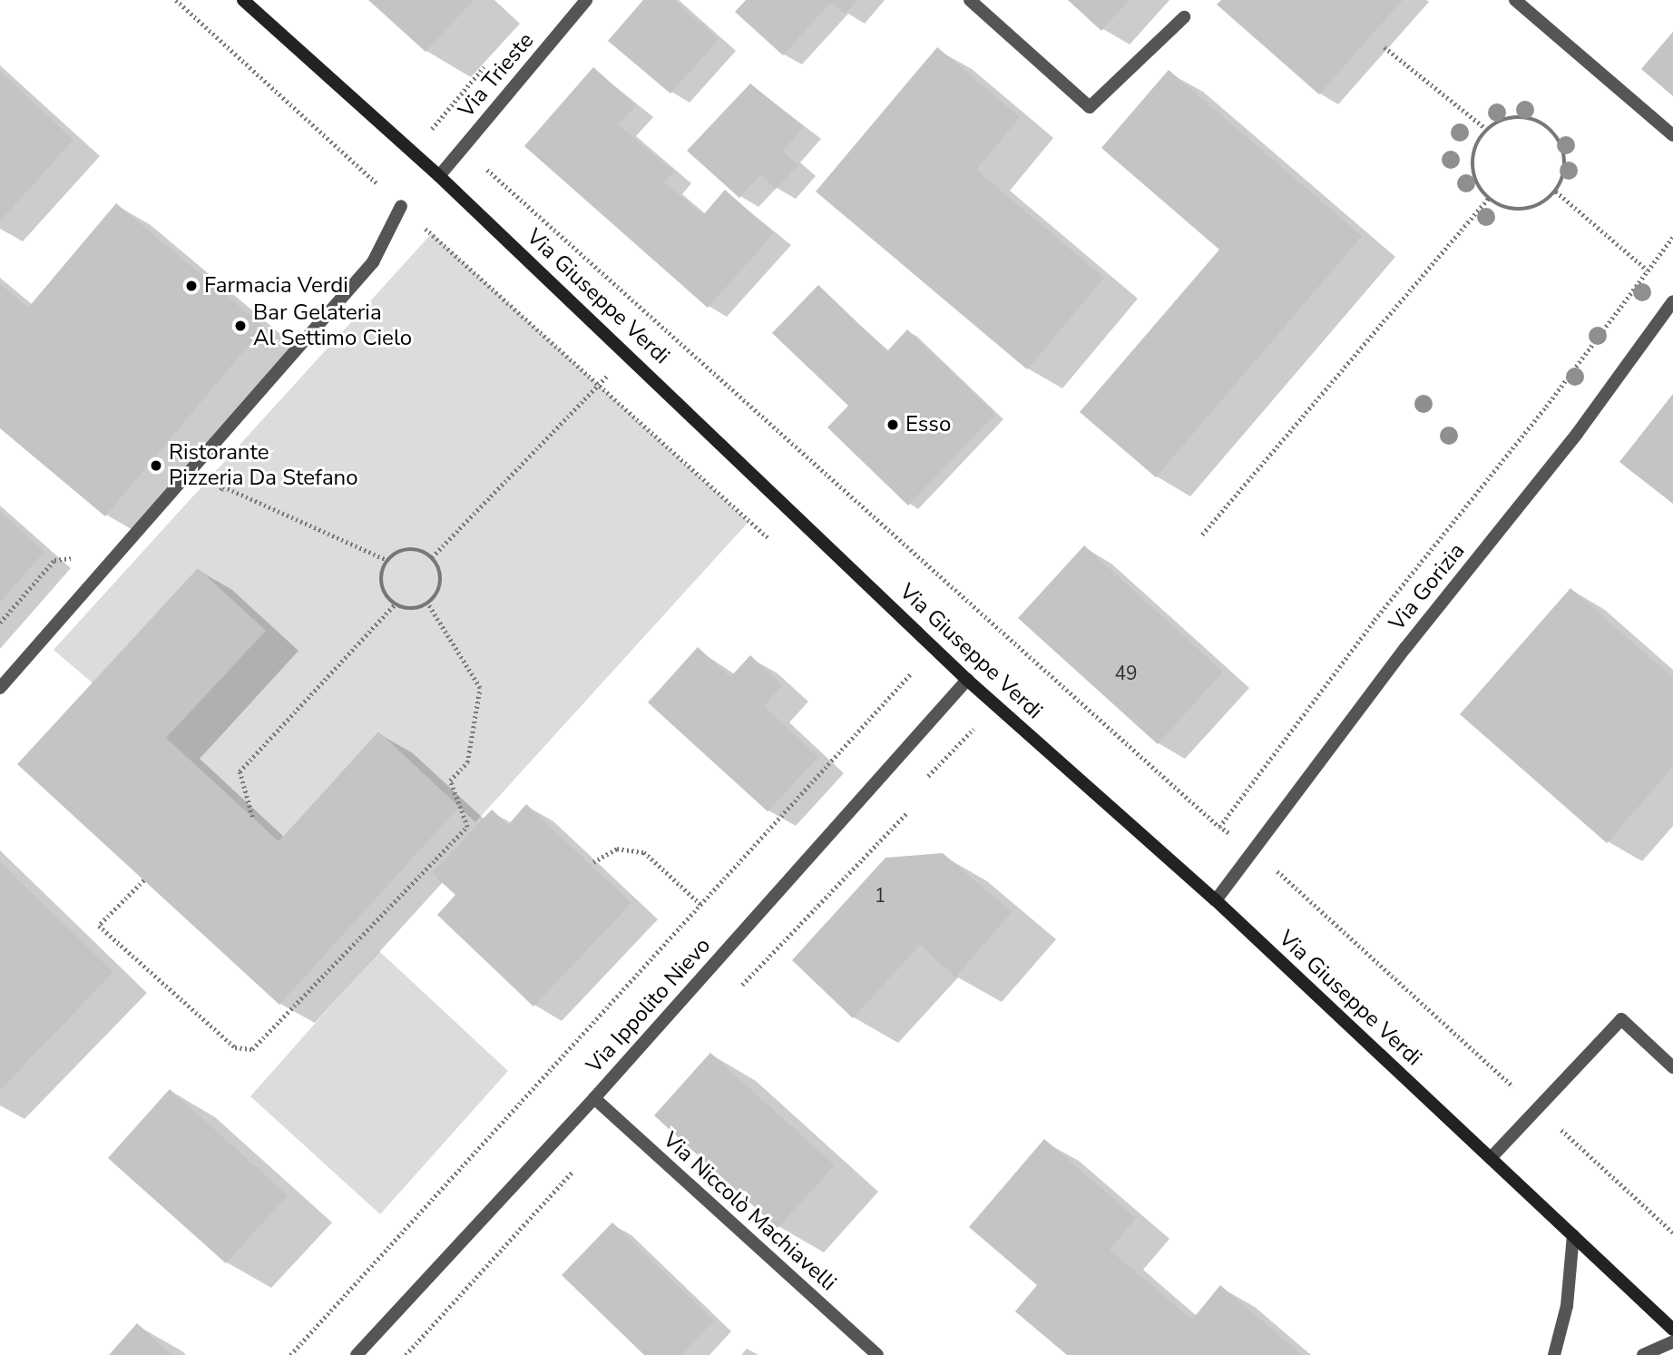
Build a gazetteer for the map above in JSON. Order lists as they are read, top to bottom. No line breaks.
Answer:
{"streets":{"street":["Via Trieste","Via Giuseppe Verdi","Via Gorizia","Via Ippolito Nievo","Via Niccolò Machiavelli"]},"crossings":[["Via Trieste","Via Giuseppe Verdi"],["Via Giuseppe Verdi","Via Gorizia"],["Via Giuseppe Verdi","Via Ippolito Nievo"],["Via Ippolito Nievo","Via Niccolò Machiavelli"]],"places":["Farmacia Verdi","Bar Gelateria Al Settimo Cielo","Esso","Ristorante Pizzeria Da Stefano"],"house_numbers":["49","1"]}
